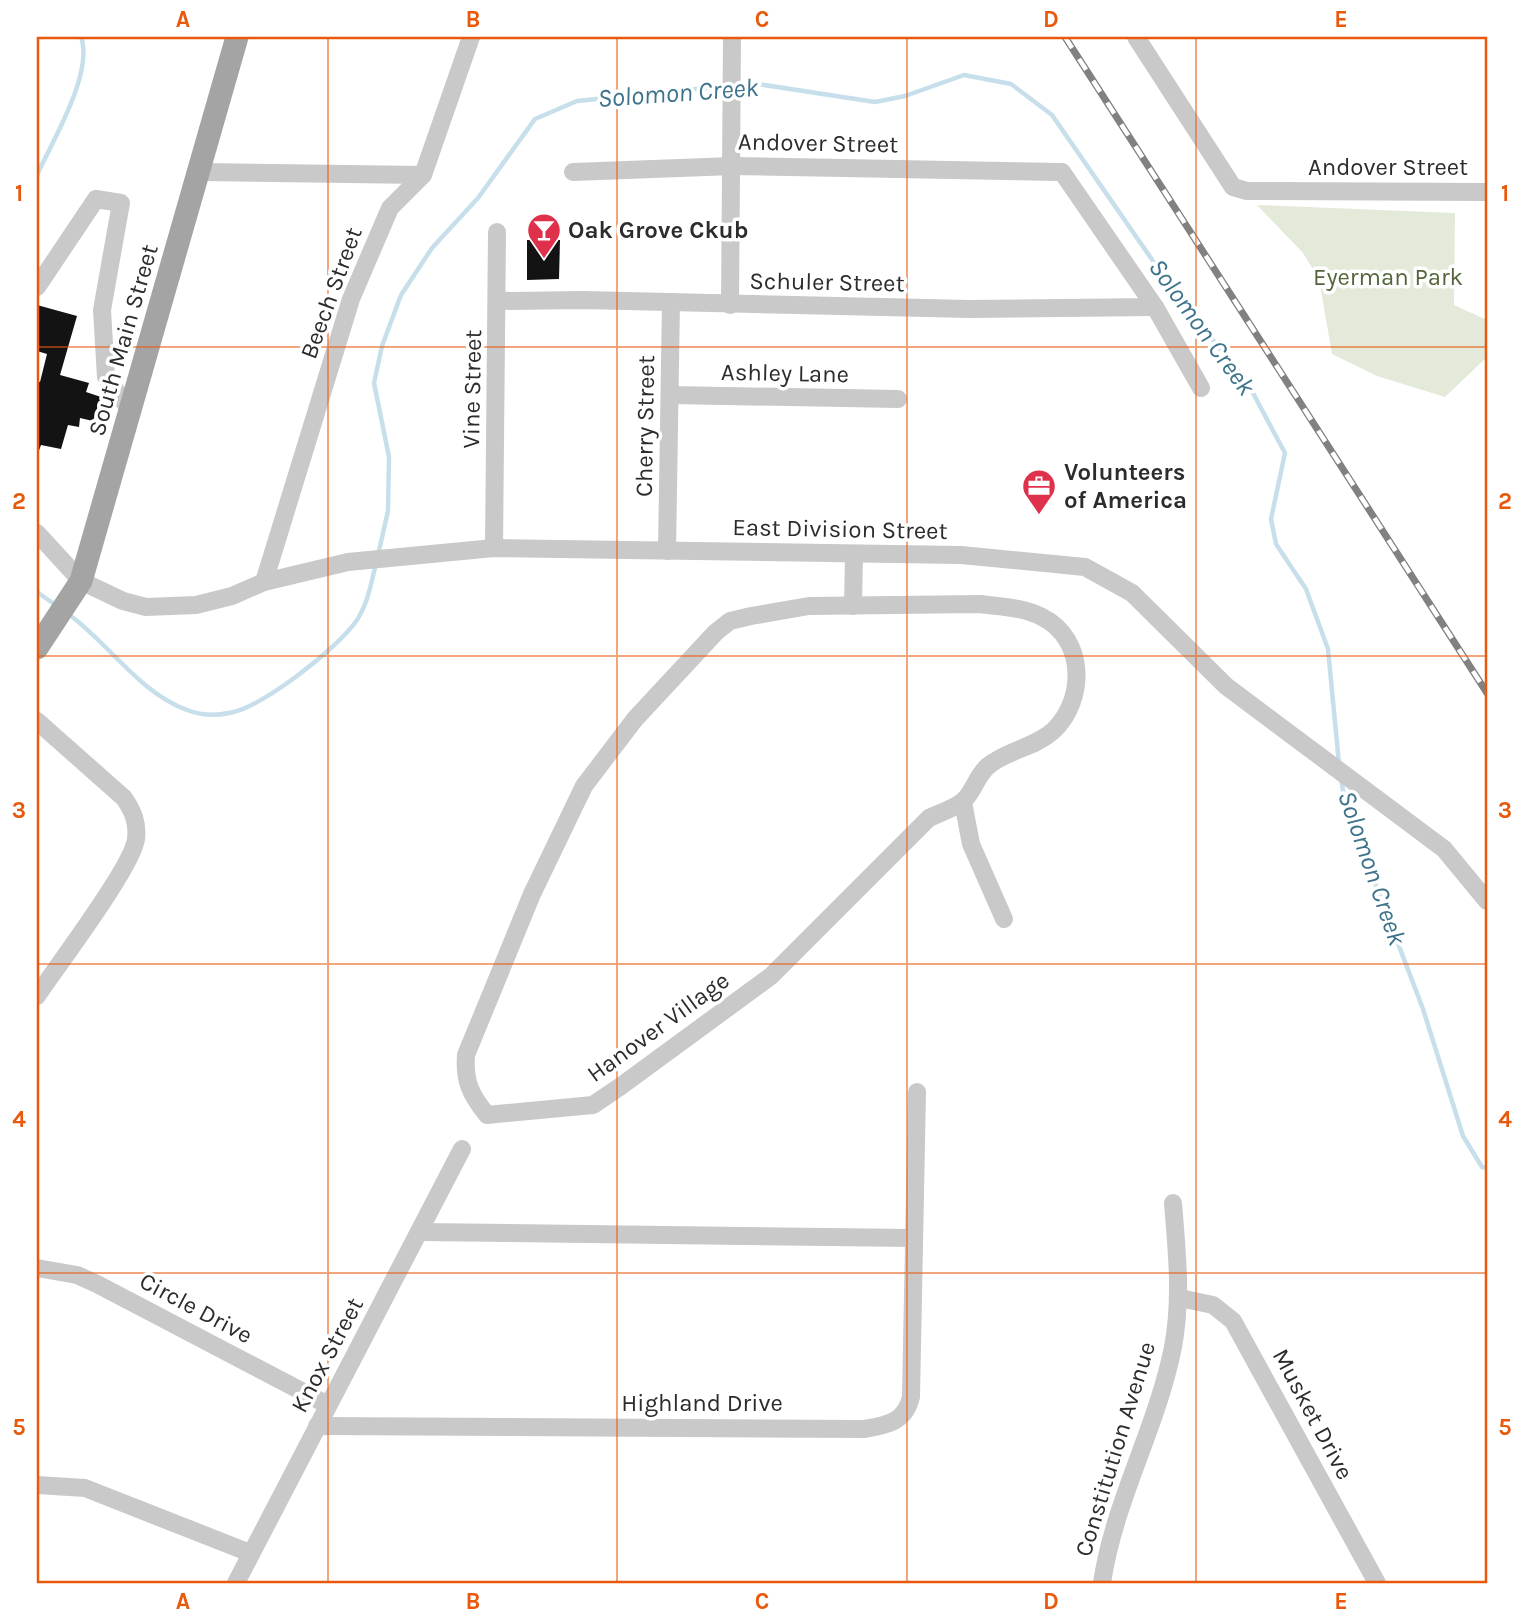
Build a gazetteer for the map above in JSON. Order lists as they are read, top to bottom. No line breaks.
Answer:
{"streets":{"main road":["South Main Street"],"street":["Andover Street","Schuler Street","Beech Street","Ashley Lane","Vine Street","Cherry Street","East Division Street","Hanover Village","Circle Drive","Knox Street","Highland Drive","Musket Drive","Constitution Avenue"]},"crossings":[["Andover Street","Schuler Street"],["Schuler Street","Vine Street"],["Schuler Street","Cherry Street"],["Beech Street","East Division Street"],["South Main Street","East Division Street"],["Ashley Lane","Cherry Street"],["Vine Street","East Division Street"],["Cherry Street","East Division Street"],["Circle Drive","Knox Street"],["Knox Street","Highland Drive"],["Musket Drive","Constitution Avenue"]],"water":["Solomon Creek"],"parks":["Eyerman Park"],"places":{"bar":["Oak Grove Ckub"],"office":["Volunteers of America"]},"grid":{"columns":["A","B","C","D","E"],"rows":["1","2","3","4","5"]}}
